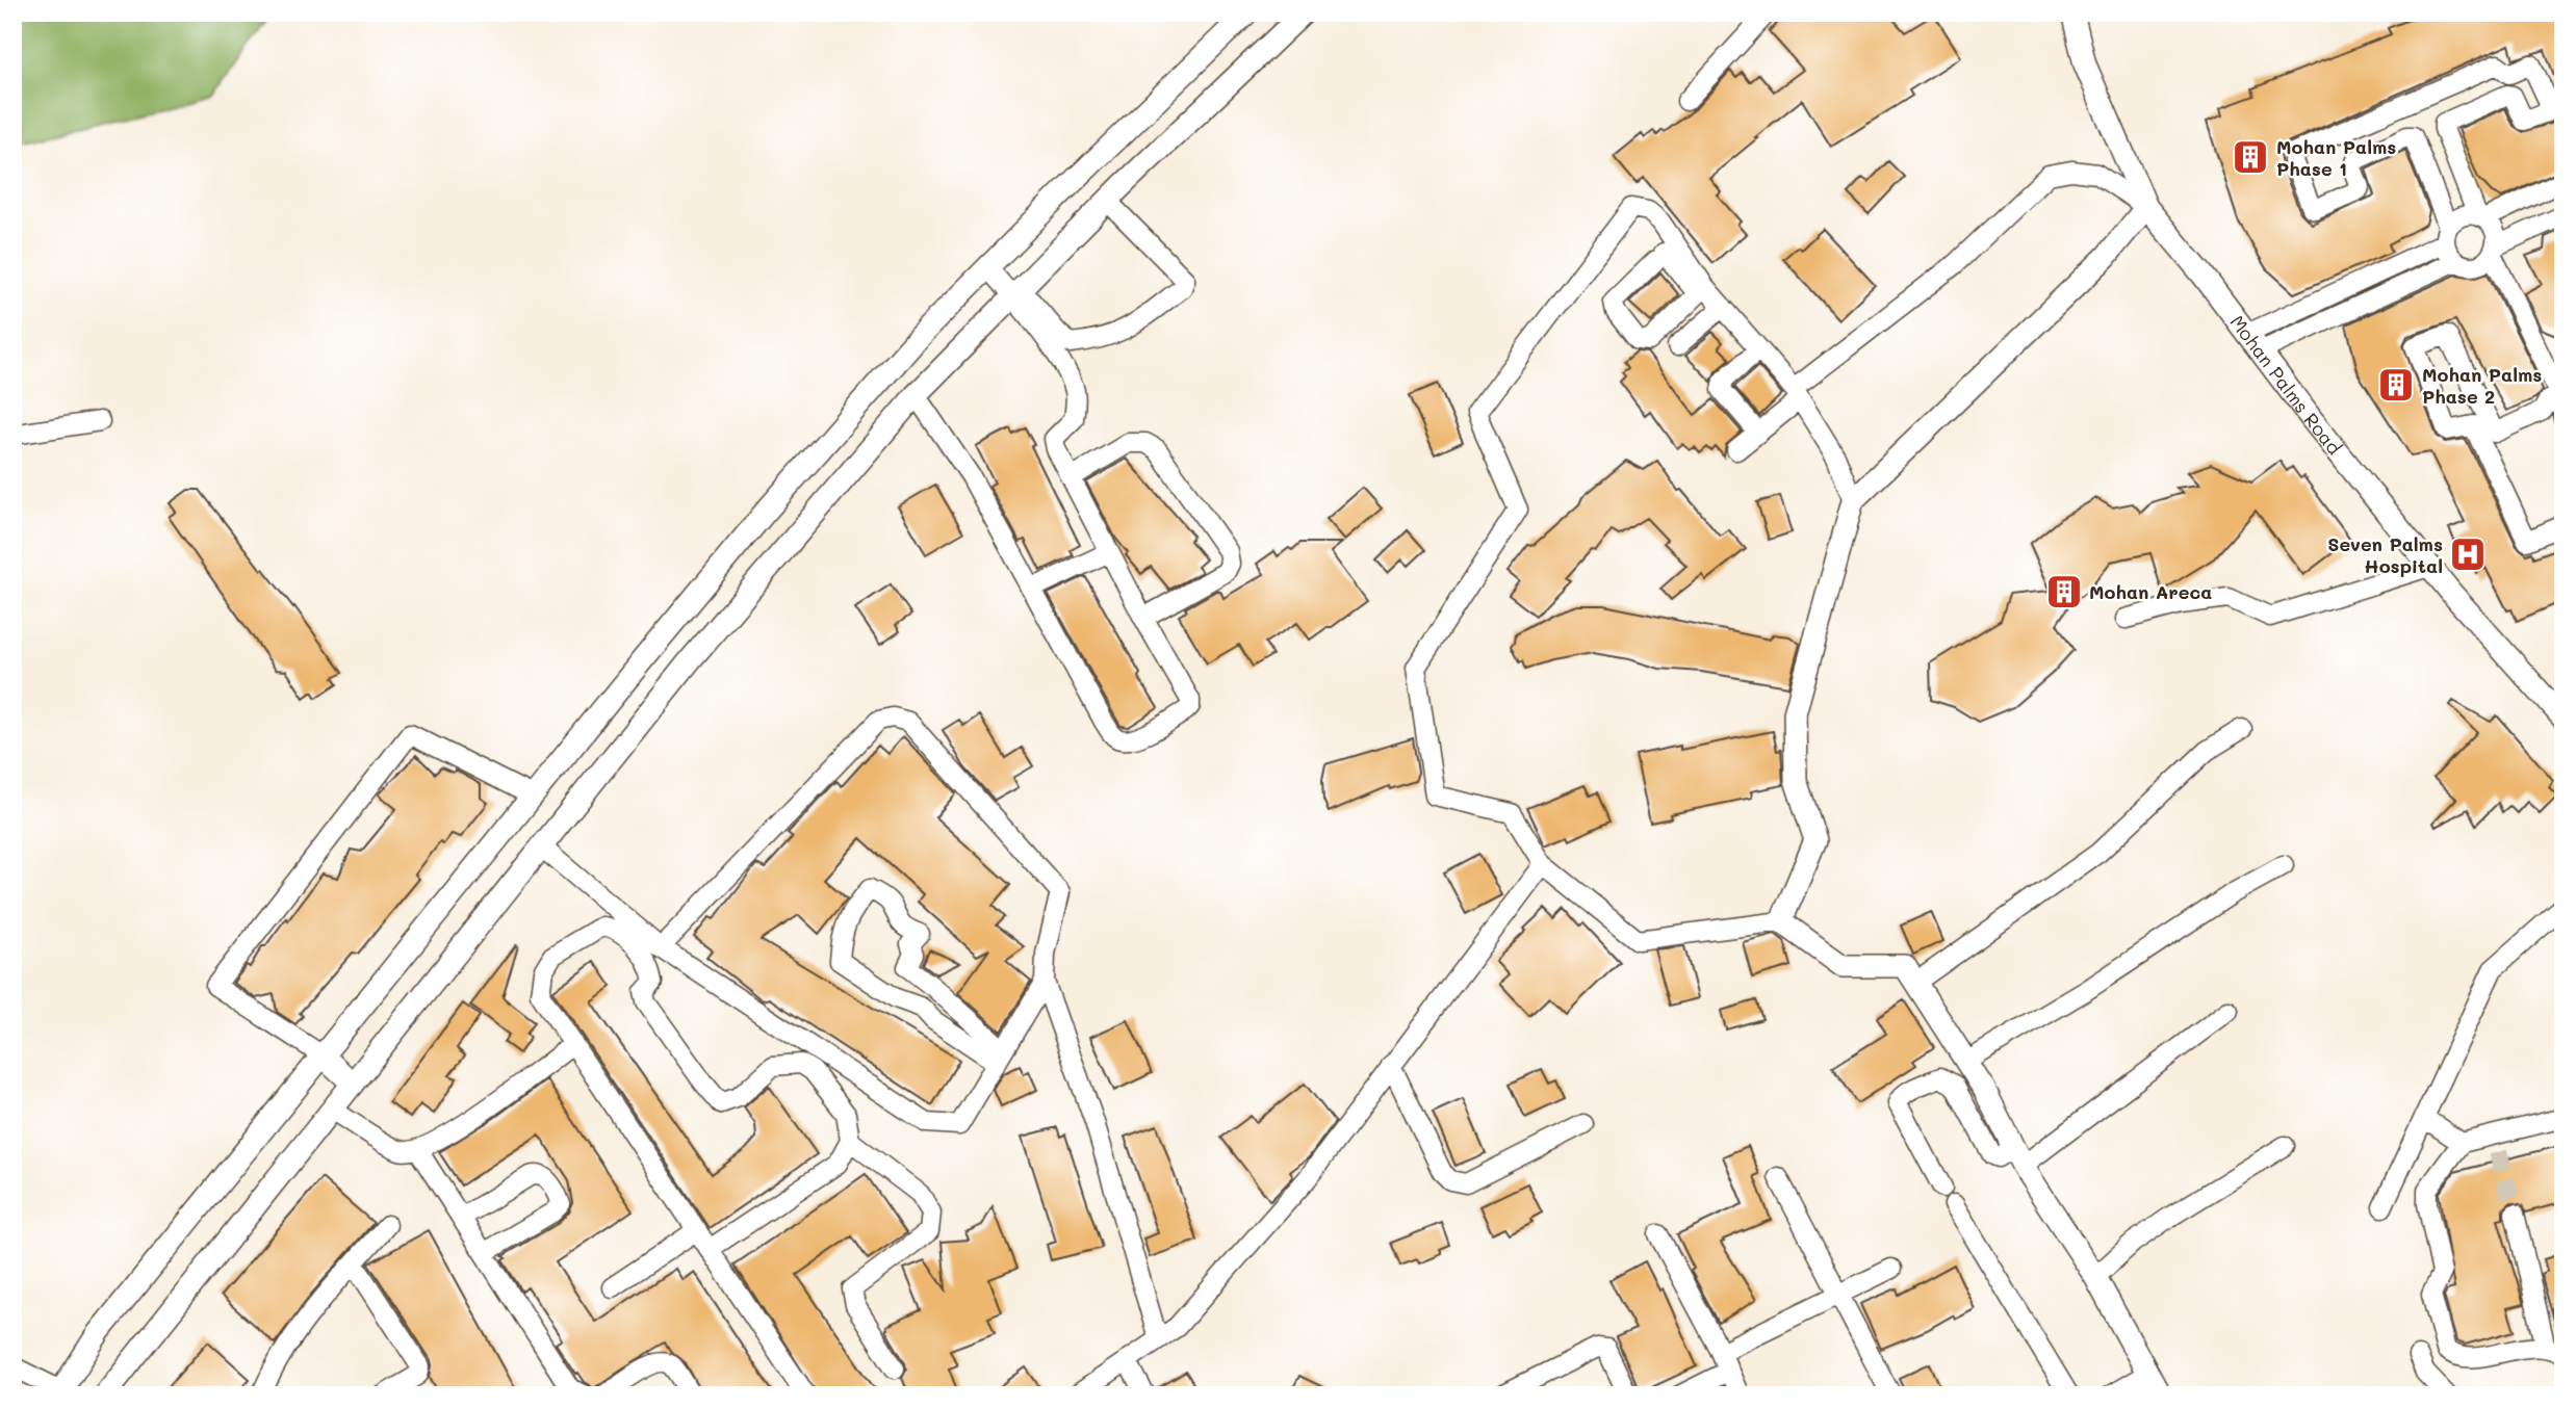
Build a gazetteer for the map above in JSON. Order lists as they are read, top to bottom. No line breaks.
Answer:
{"streets":{"street":["Mohan Palms Road"]},"places":{"building":["Mohan Palms Phase 1","Mohan Palms Phase 2","Mohan Areca"],"hospital":["Seven Palms Hospital"]}}
